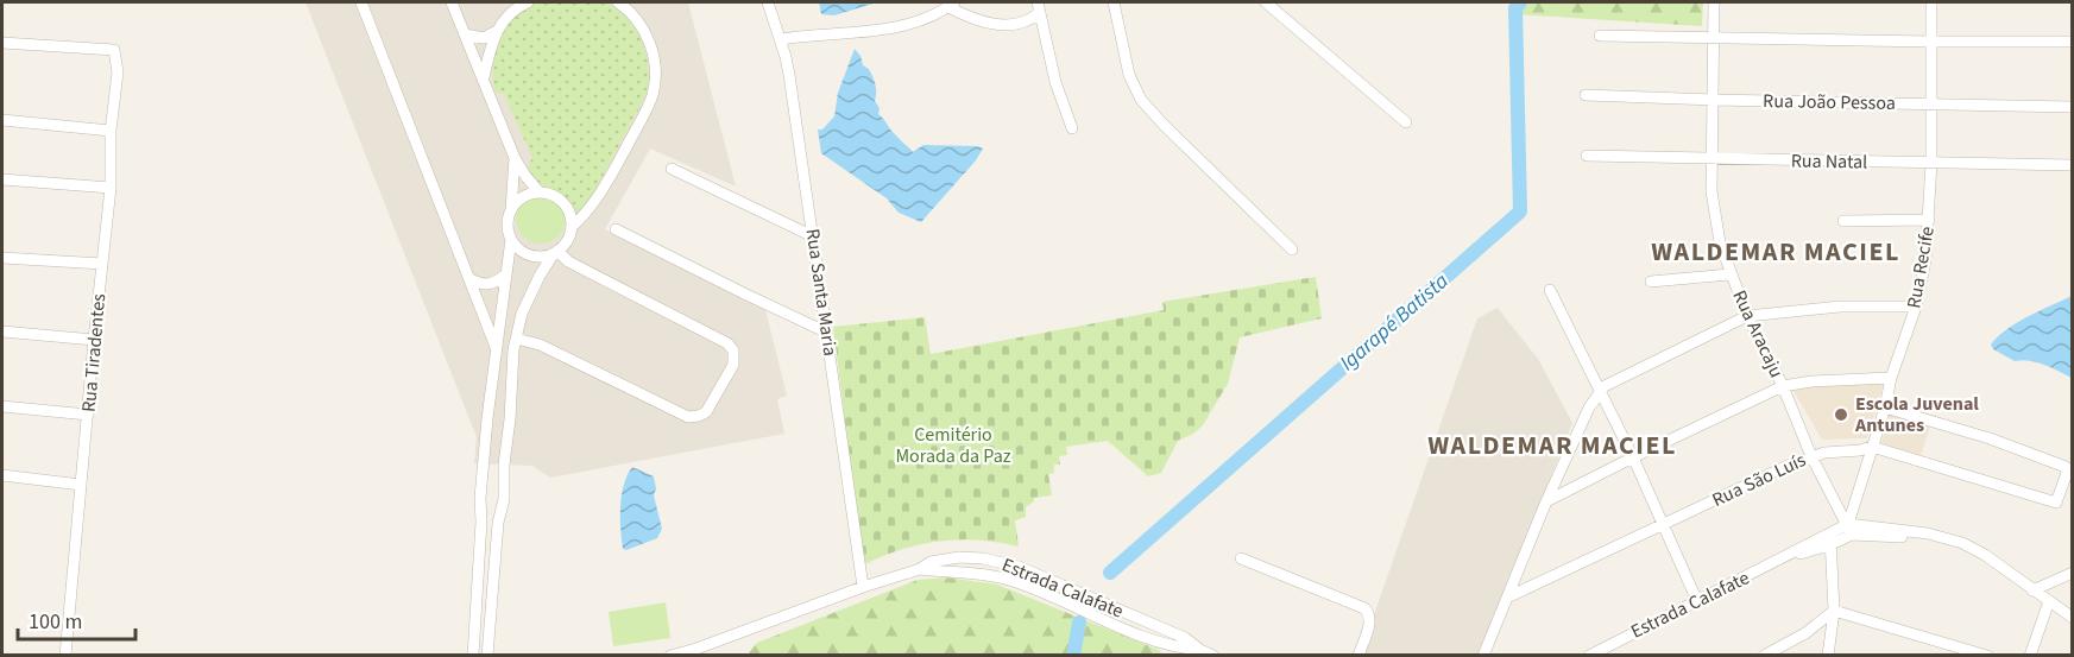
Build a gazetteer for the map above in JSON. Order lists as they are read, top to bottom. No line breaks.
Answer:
{"streets":{"street":["Rua João Pessoa","Rua Natal","Rua Recife","Rua Santa Maria","Rua Aracaju","Rua Tiradentes","Rua São Luís","Estrada Calafate"]},"crossings":[["Rua João Pessoa","Rua Recife"],["Rua João Pessoa","Rua Aracaju"],["Rua Natal","Rua Recife"],["Rua Natal","Rua Aracaju"],["Rua Recife","Rua Aracaju"],["Rua Recife","Rua São Luís"],["Rua Recife","Estrada Calafate"],["Rua Santa Maria","Estrada Calafate"],["Rua Aracaju","Rua São Luís"],["Rua Aracaju","Estrada Calafate"]],"districts":["WALDEMAR MACIEL","WALDEMAR MACIEL"],"water":["Igarapé Batista"],"parks":["Cemitério Morada da Paz"],"places":["Escola Juvenal Antunes"],"scale_bar":"100 m"}
